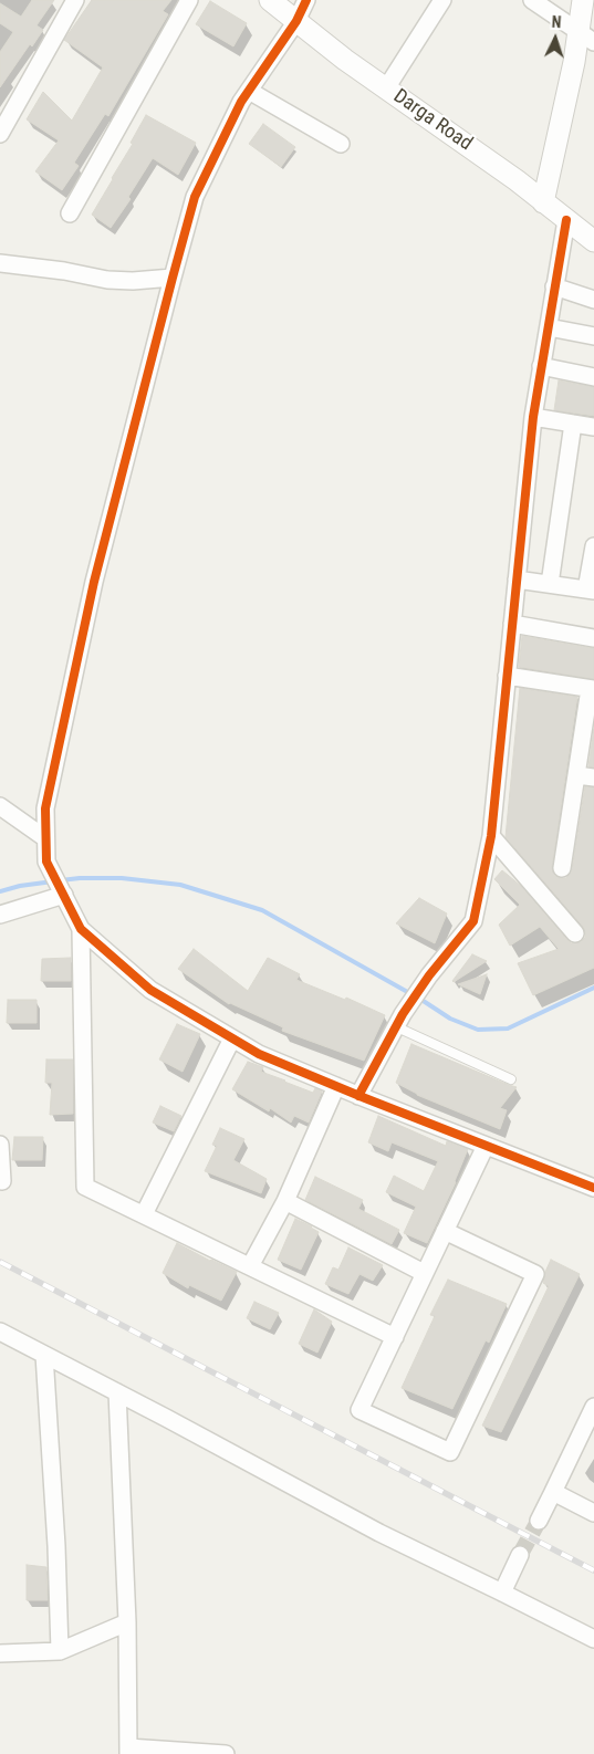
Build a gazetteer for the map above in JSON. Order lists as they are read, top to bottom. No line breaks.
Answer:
{"streets":{"street":["Darga Road"]},"north":"top"}
